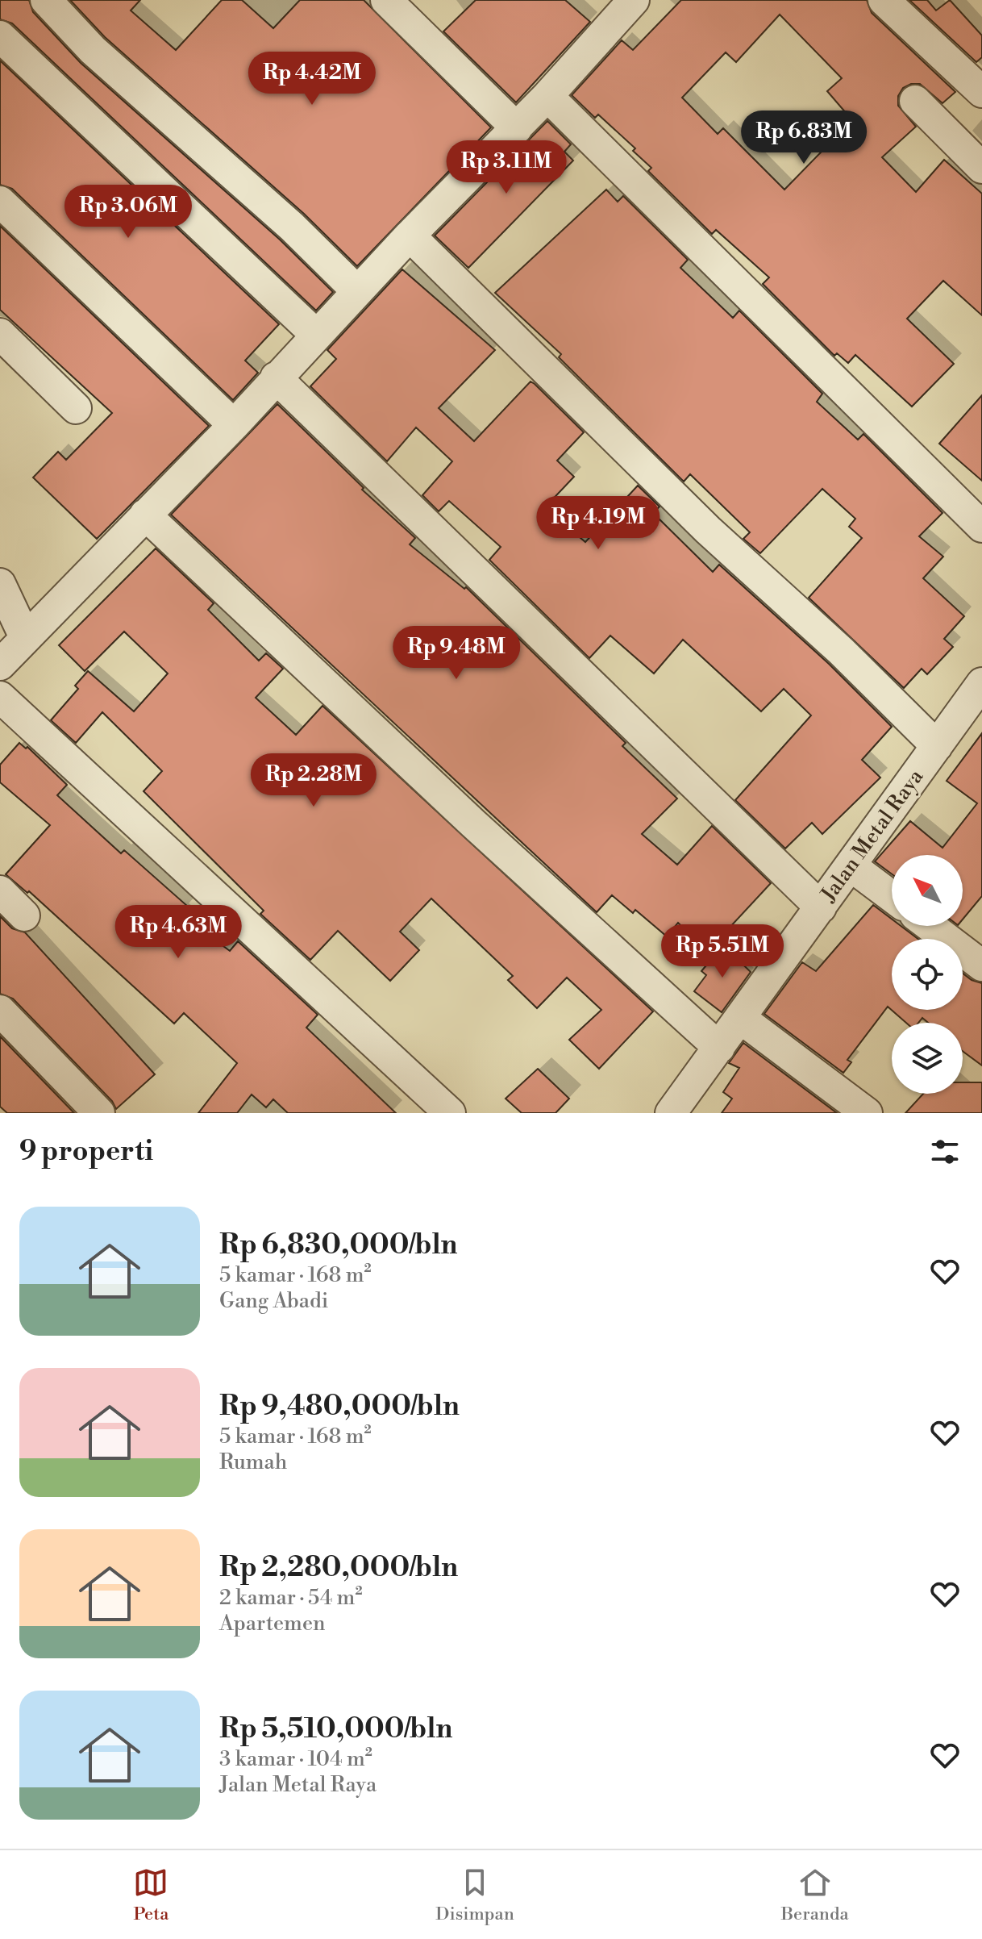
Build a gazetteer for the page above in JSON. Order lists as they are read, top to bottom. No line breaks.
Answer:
{"streets":{"street":["Jalan Metal Raya"]},"north":"top left","page":{"price":["Rp 4.42M","Rp 6.83M","Rp 3.11M","Rp 3.06M","Rp 4.19M","Rp 9.48M","Rp 2.28M","Rp 4.63M","Rp 5.51M"],"heading":"9 properti","list":[{"name":"Rp 6,830,000/bln","note":"5 kamar · 168 m² · Gang Abadi"},{"name":"Rp 9,480,000/bln","note":"5 kamar · 168 m² · Rumah"},{"name":"Rp 2,280,000/bln","note":"2 kamar · 54 m² · Apartemen"},{"name":"Rp 5,510,000/bln","note":"3 kamar · 104 m² · Jalan Metal Raya"}],"tabs":["Peta","Disimpan","Beranda"]}}
